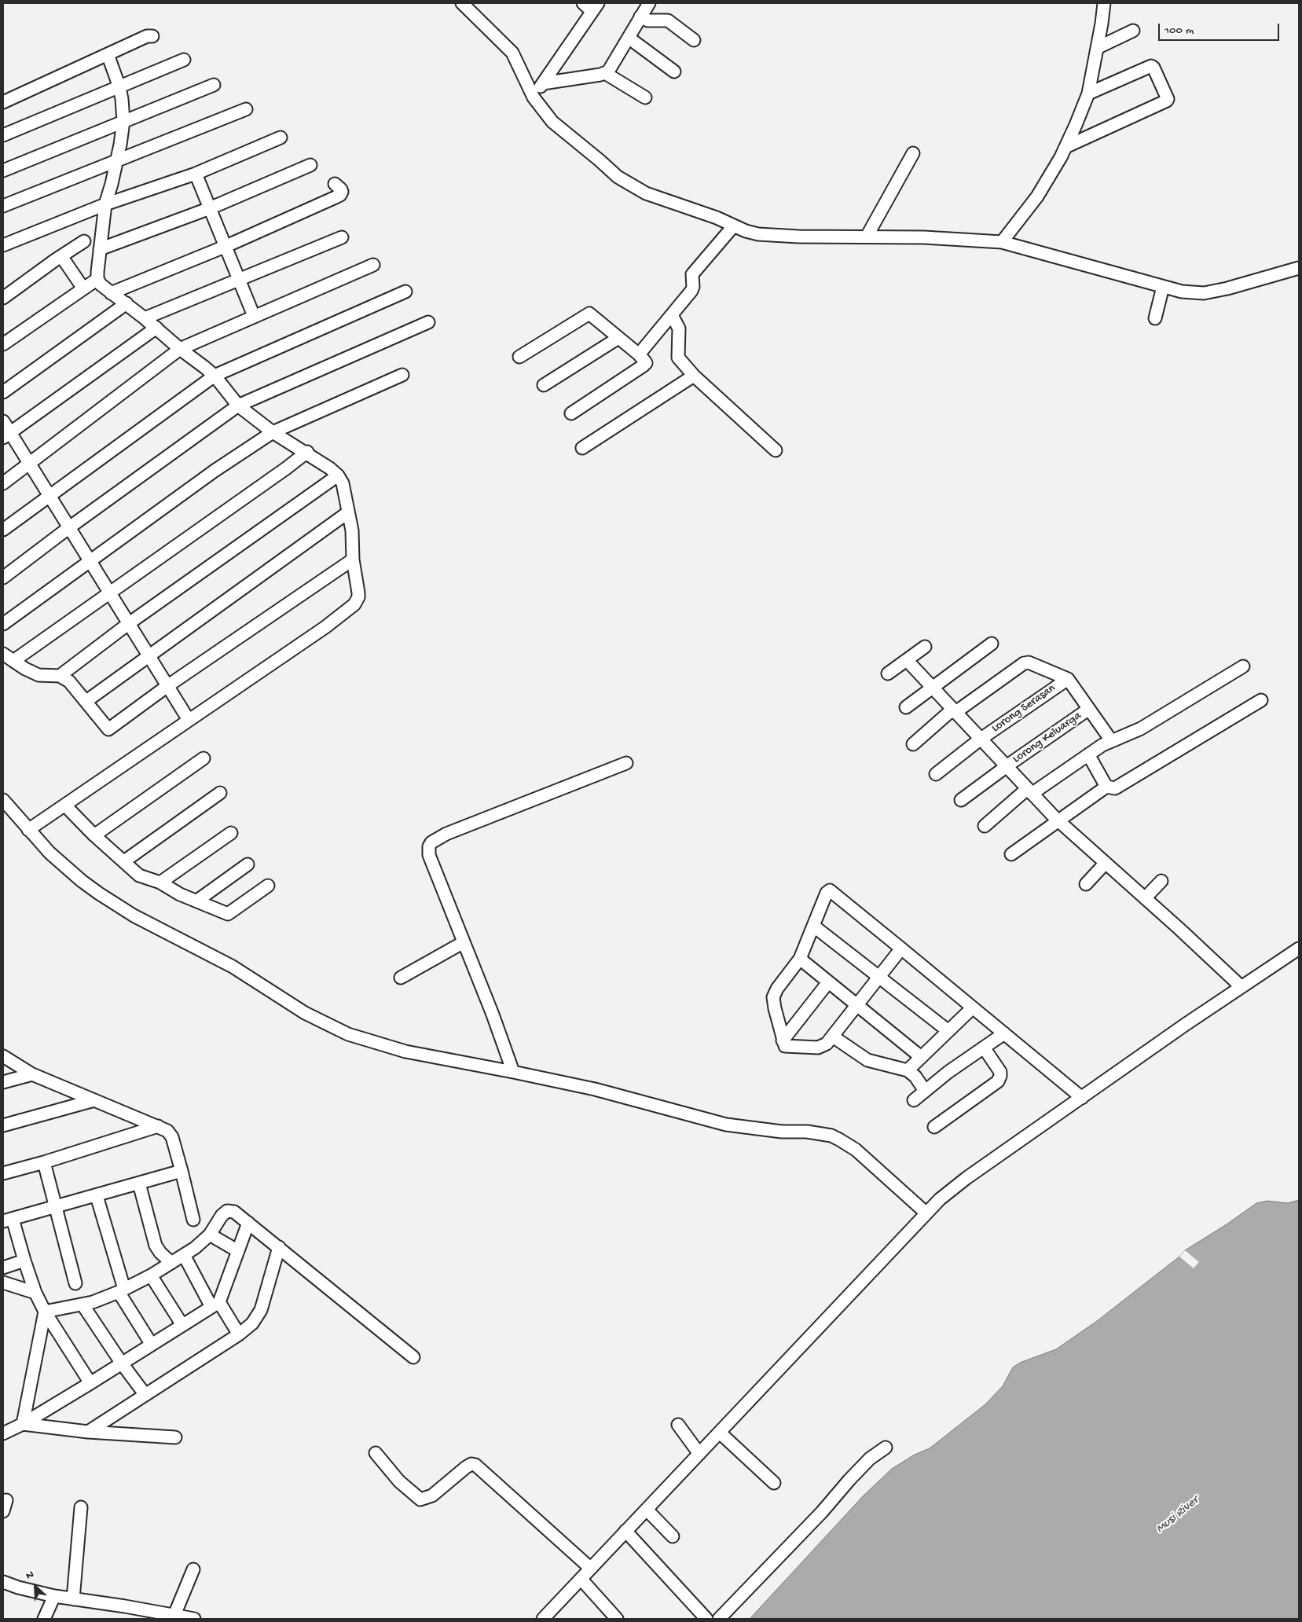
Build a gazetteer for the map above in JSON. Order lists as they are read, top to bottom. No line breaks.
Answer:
{"streets":{"street":["Lorong Serasan","Lorong Keluarga"]},"water":["Musi River"],"scale_bar":"100 m","north":"top left"}
